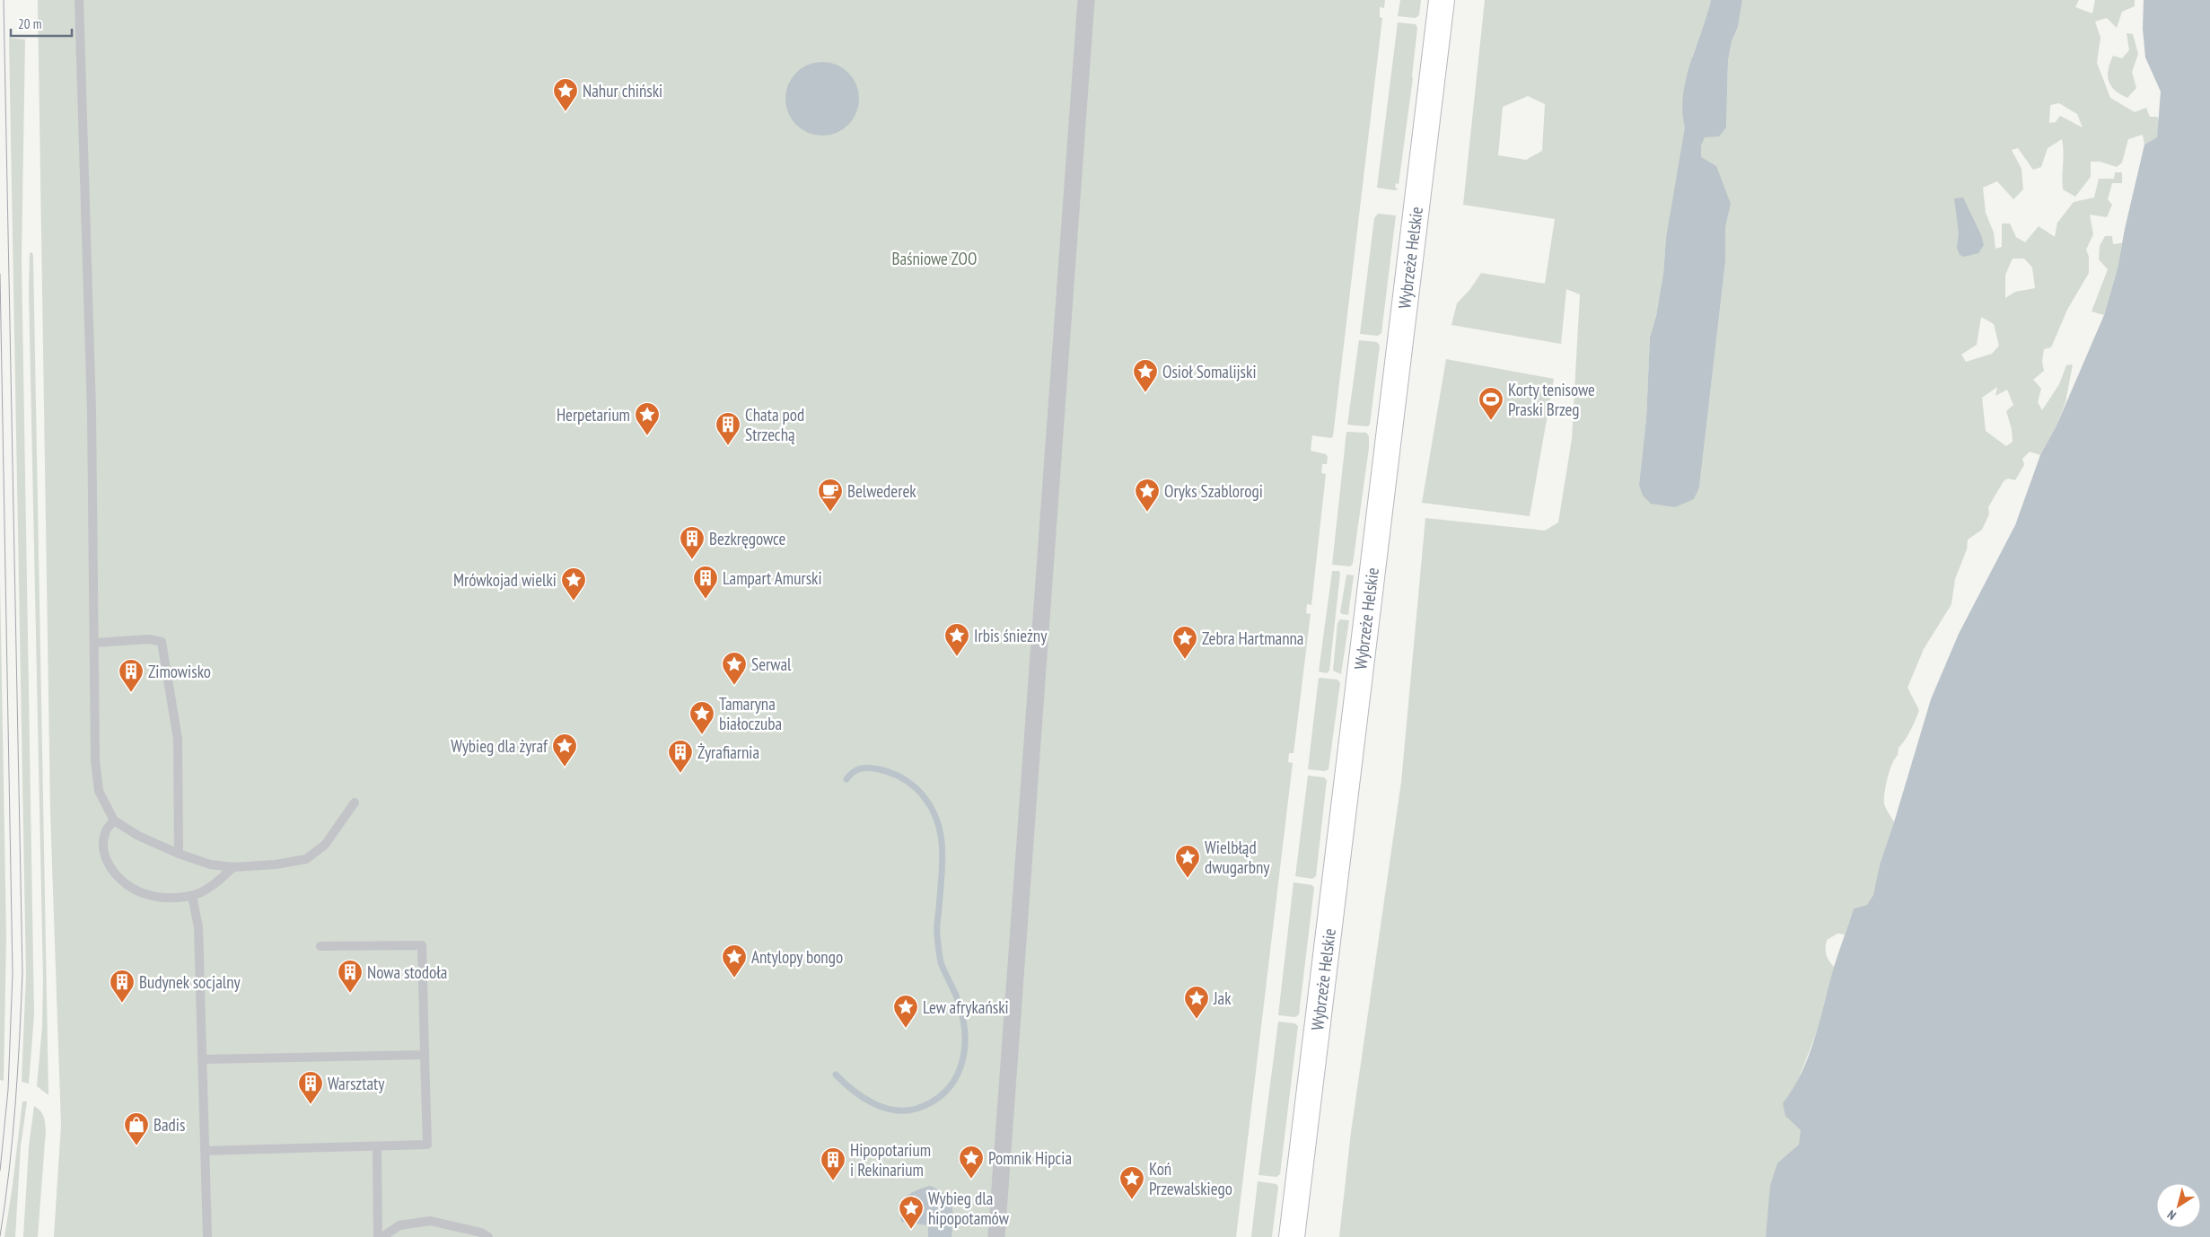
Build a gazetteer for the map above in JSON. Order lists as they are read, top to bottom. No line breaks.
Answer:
{"streets":{"main road":["Wybrzeże Helskie"]},"parks":["Baśniowe ZOO"],"places":{"place":["Nahur chiński","Osioł Somalijski","Herpetarium","Oryks Szablorogi","Mrówkojad wielki","Irbis śnieżny","Zebra Hartmanna","Serwal","Tamaryna białoczuba","Wybieg dla żyraf","Wielbłąd dwugarbny","Antylopy bongo","Jak","Lew afrykański","Pomnik Hipcia","Koń Przewalskiego","Wybieg dla hipopotamów"],"sports":["Korty tenisowe Praski Brzeg"],"building":["Chata pod Strzechą","Bezkręgowce","Lampart Amurski","Zimowisko","Żyrafiarnia","Nowa stodoła","Budynek socjalny","Warsztaty","Hipopotarium i Rekinarium"],"cafe":["Belwederek"],"shop":["Badis"]},"scale_bar":"20 m","north":"bottom left"}
